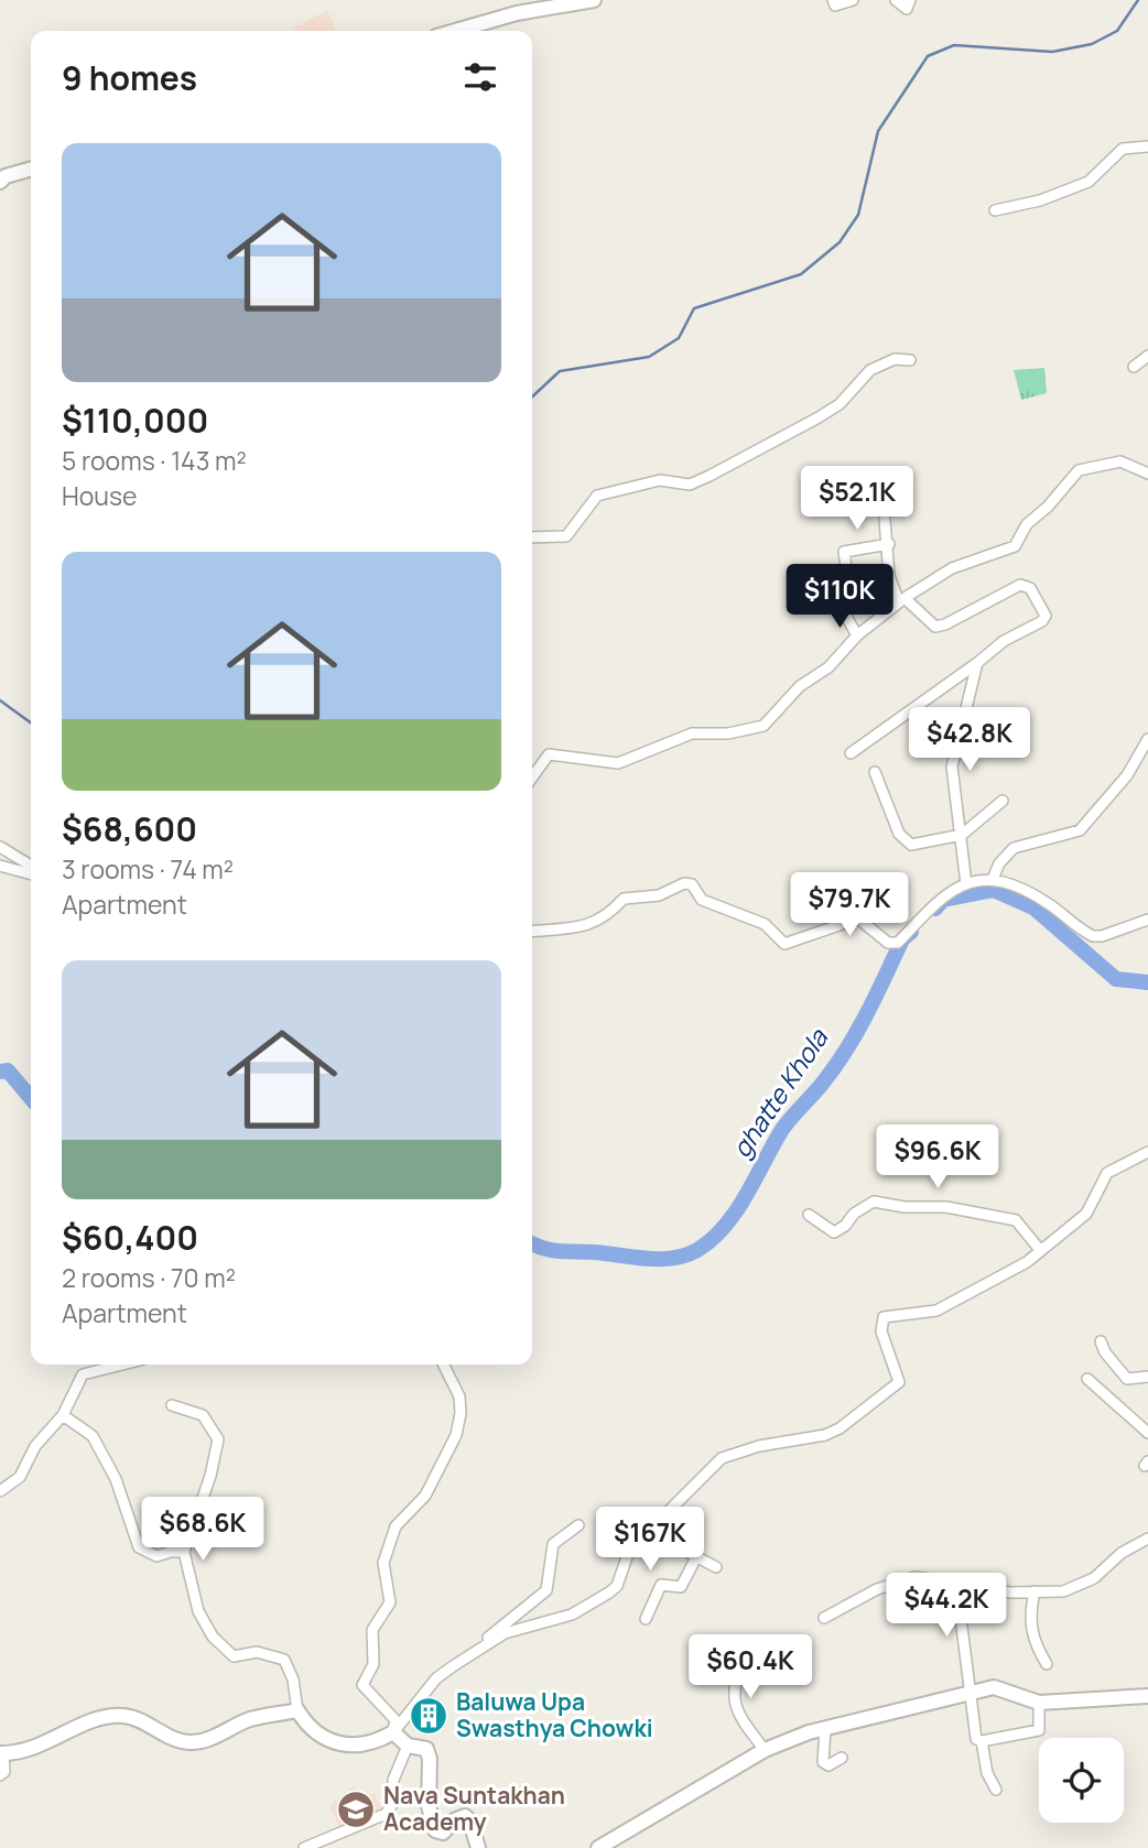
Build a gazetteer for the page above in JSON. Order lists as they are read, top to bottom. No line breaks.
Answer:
{"water":["ghatte Khola"],"places":{"building":["Baluwa Upa Swasthya Chowki"],"school or university":["Nava Suntakhan Academy"]},"page":{"heading":"9 homes","list":[{"name":"$110,000","note":"5 rooms · 143 m² · House"},{"name":"$68,600","note":"3 rooms · 74 m² · Apartment"},{"name":"$60,400","note":"2 rooms · 70 m² · Apartment"}],"price":["$52.1K","$110K","$42.8K","$79.7K","$96.6K","$68.6K","$167K","$44.2K","$60.4K"]}}
